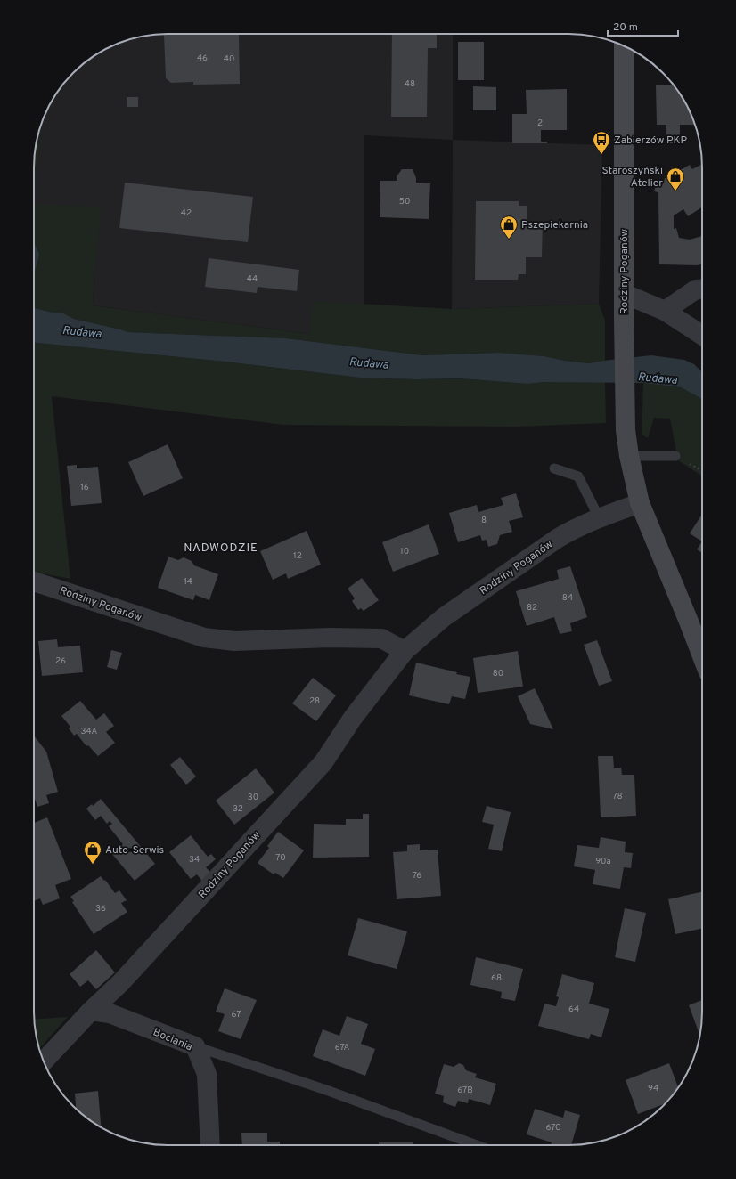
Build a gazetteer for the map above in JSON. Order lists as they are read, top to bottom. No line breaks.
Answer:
{"streets":{"street":["Rodziny Poganów","Bociania"]},"crossings":[["Rodziny Poganów","Bociania"]],"districts":["NADWODZIE"],"water":["Rudawa"],"places":{"bus stop":["Zabierzów PKP"],"shop":["Staroszyński Atelier","Pszepiekarnia","Auto-Serwis"]},"house_numbers":["46","40","48","2","50","42","44","16","8","10","12","14","84","82","26","80","28","34A","78","30","32","70","34","90a","76","36","68","64","67","67A","94","67B","67C"],"scale_bar":"20 m"}
